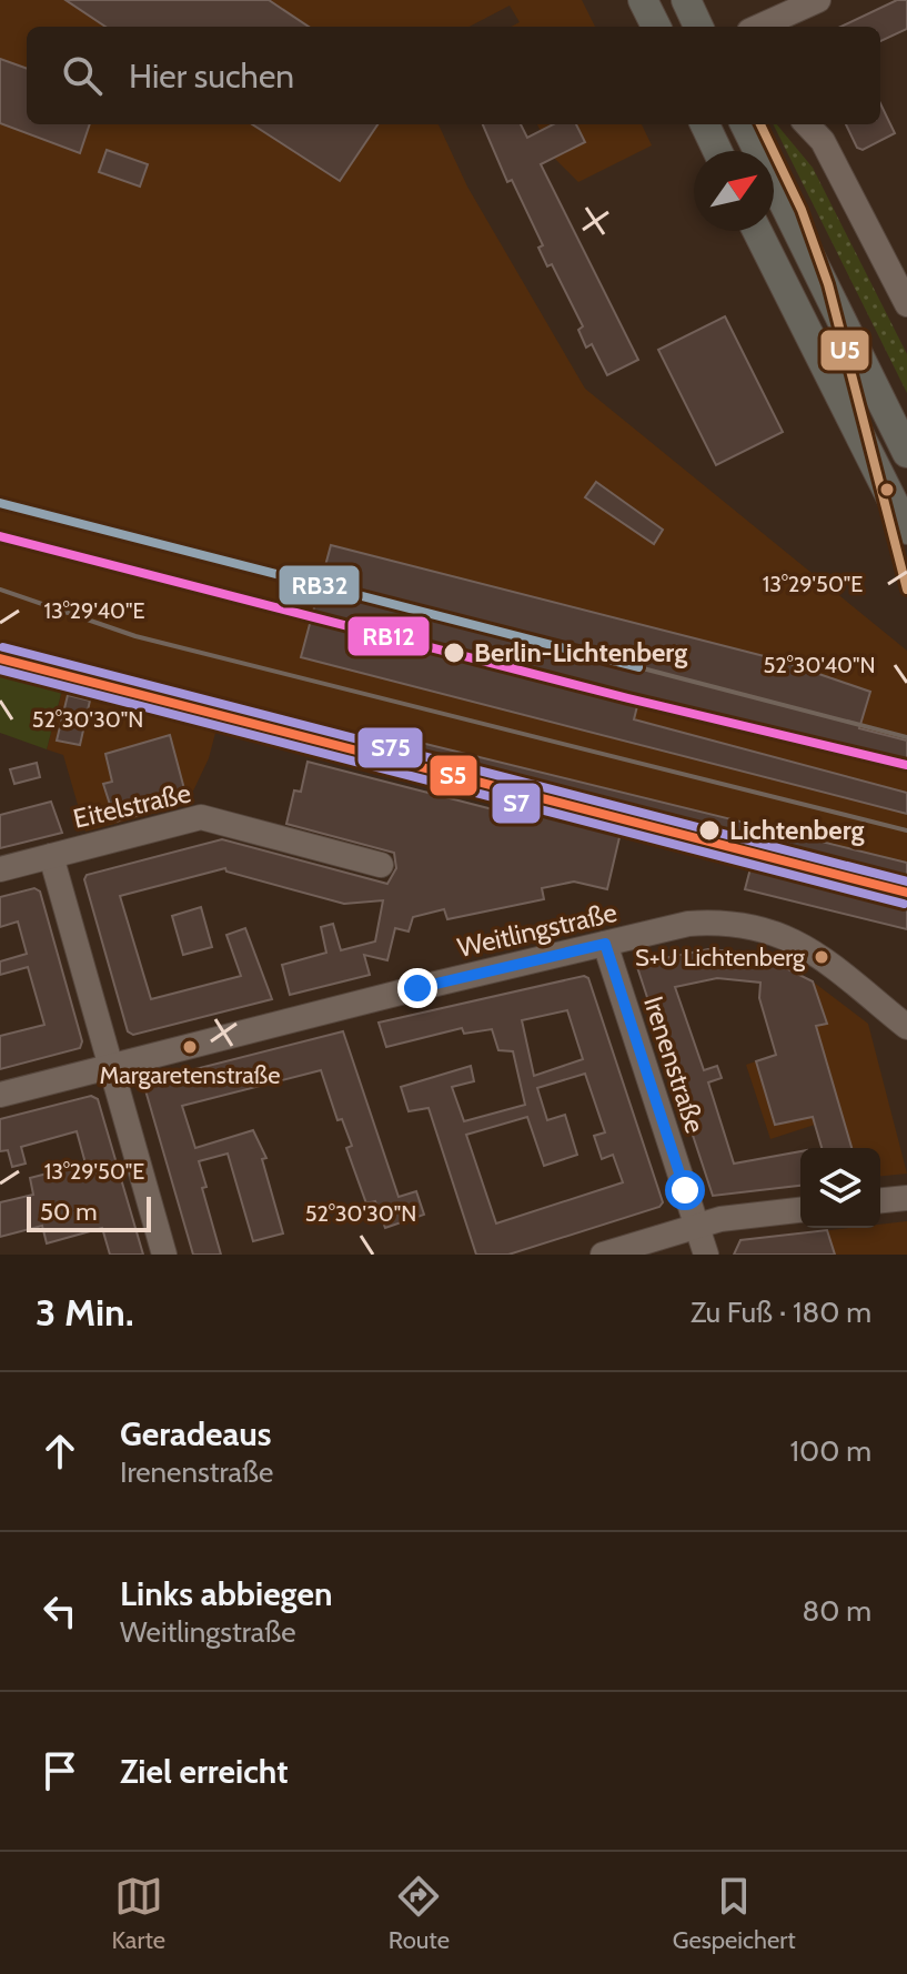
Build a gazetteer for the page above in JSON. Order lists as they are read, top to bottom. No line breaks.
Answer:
{"streets":{"street":["Eitelstraße","Weitlingstraße","Irenenstraße"]},"crossings":[["Weitlingstraße","Irenenstraße"]],"places":["Berlin-Lichtenberg","Lichtenberg","S+U Lichtenberg","Margaretenstraße"],"lines":["transit line U5","transit line RB32","transit line RB12","transit line S75","transit line S5","transit line S7"],"scale_bar":"50 m","north":"top right","page":{"search":"Hier suchen","scale":"50 m","heading":["3 Min.","Zu Fuß · 180 m"],"list":[["Geradeaus","Irenenstraße","100 m"],["Links abbiegen","Weitlingstraße","80 m"],"Ziel erreicht"],"nav":["Karte","Route","Gespeichert"]},"coordinates":["13°29'50\"E","13°29'40\"E","52°30'40\"N","52°30'30\"N"]}
